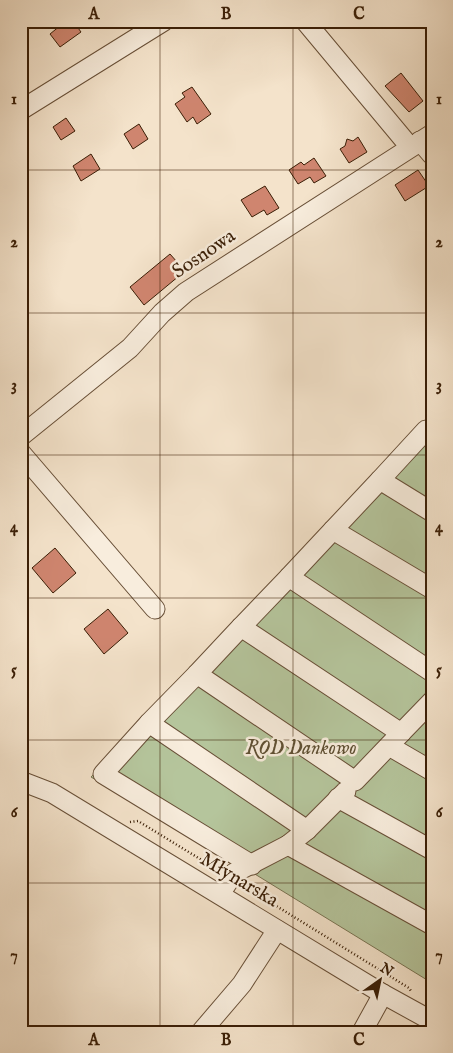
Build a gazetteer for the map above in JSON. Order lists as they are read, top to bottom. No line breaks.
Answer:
{"streets":{"street":["Sosnowa","Młynarska"]},"parks":["ROD Dankowo"],"north":"top right","grid":{"columns":["A","B","C"],"rows":["1","2","3","4","5","6","7"]}}
